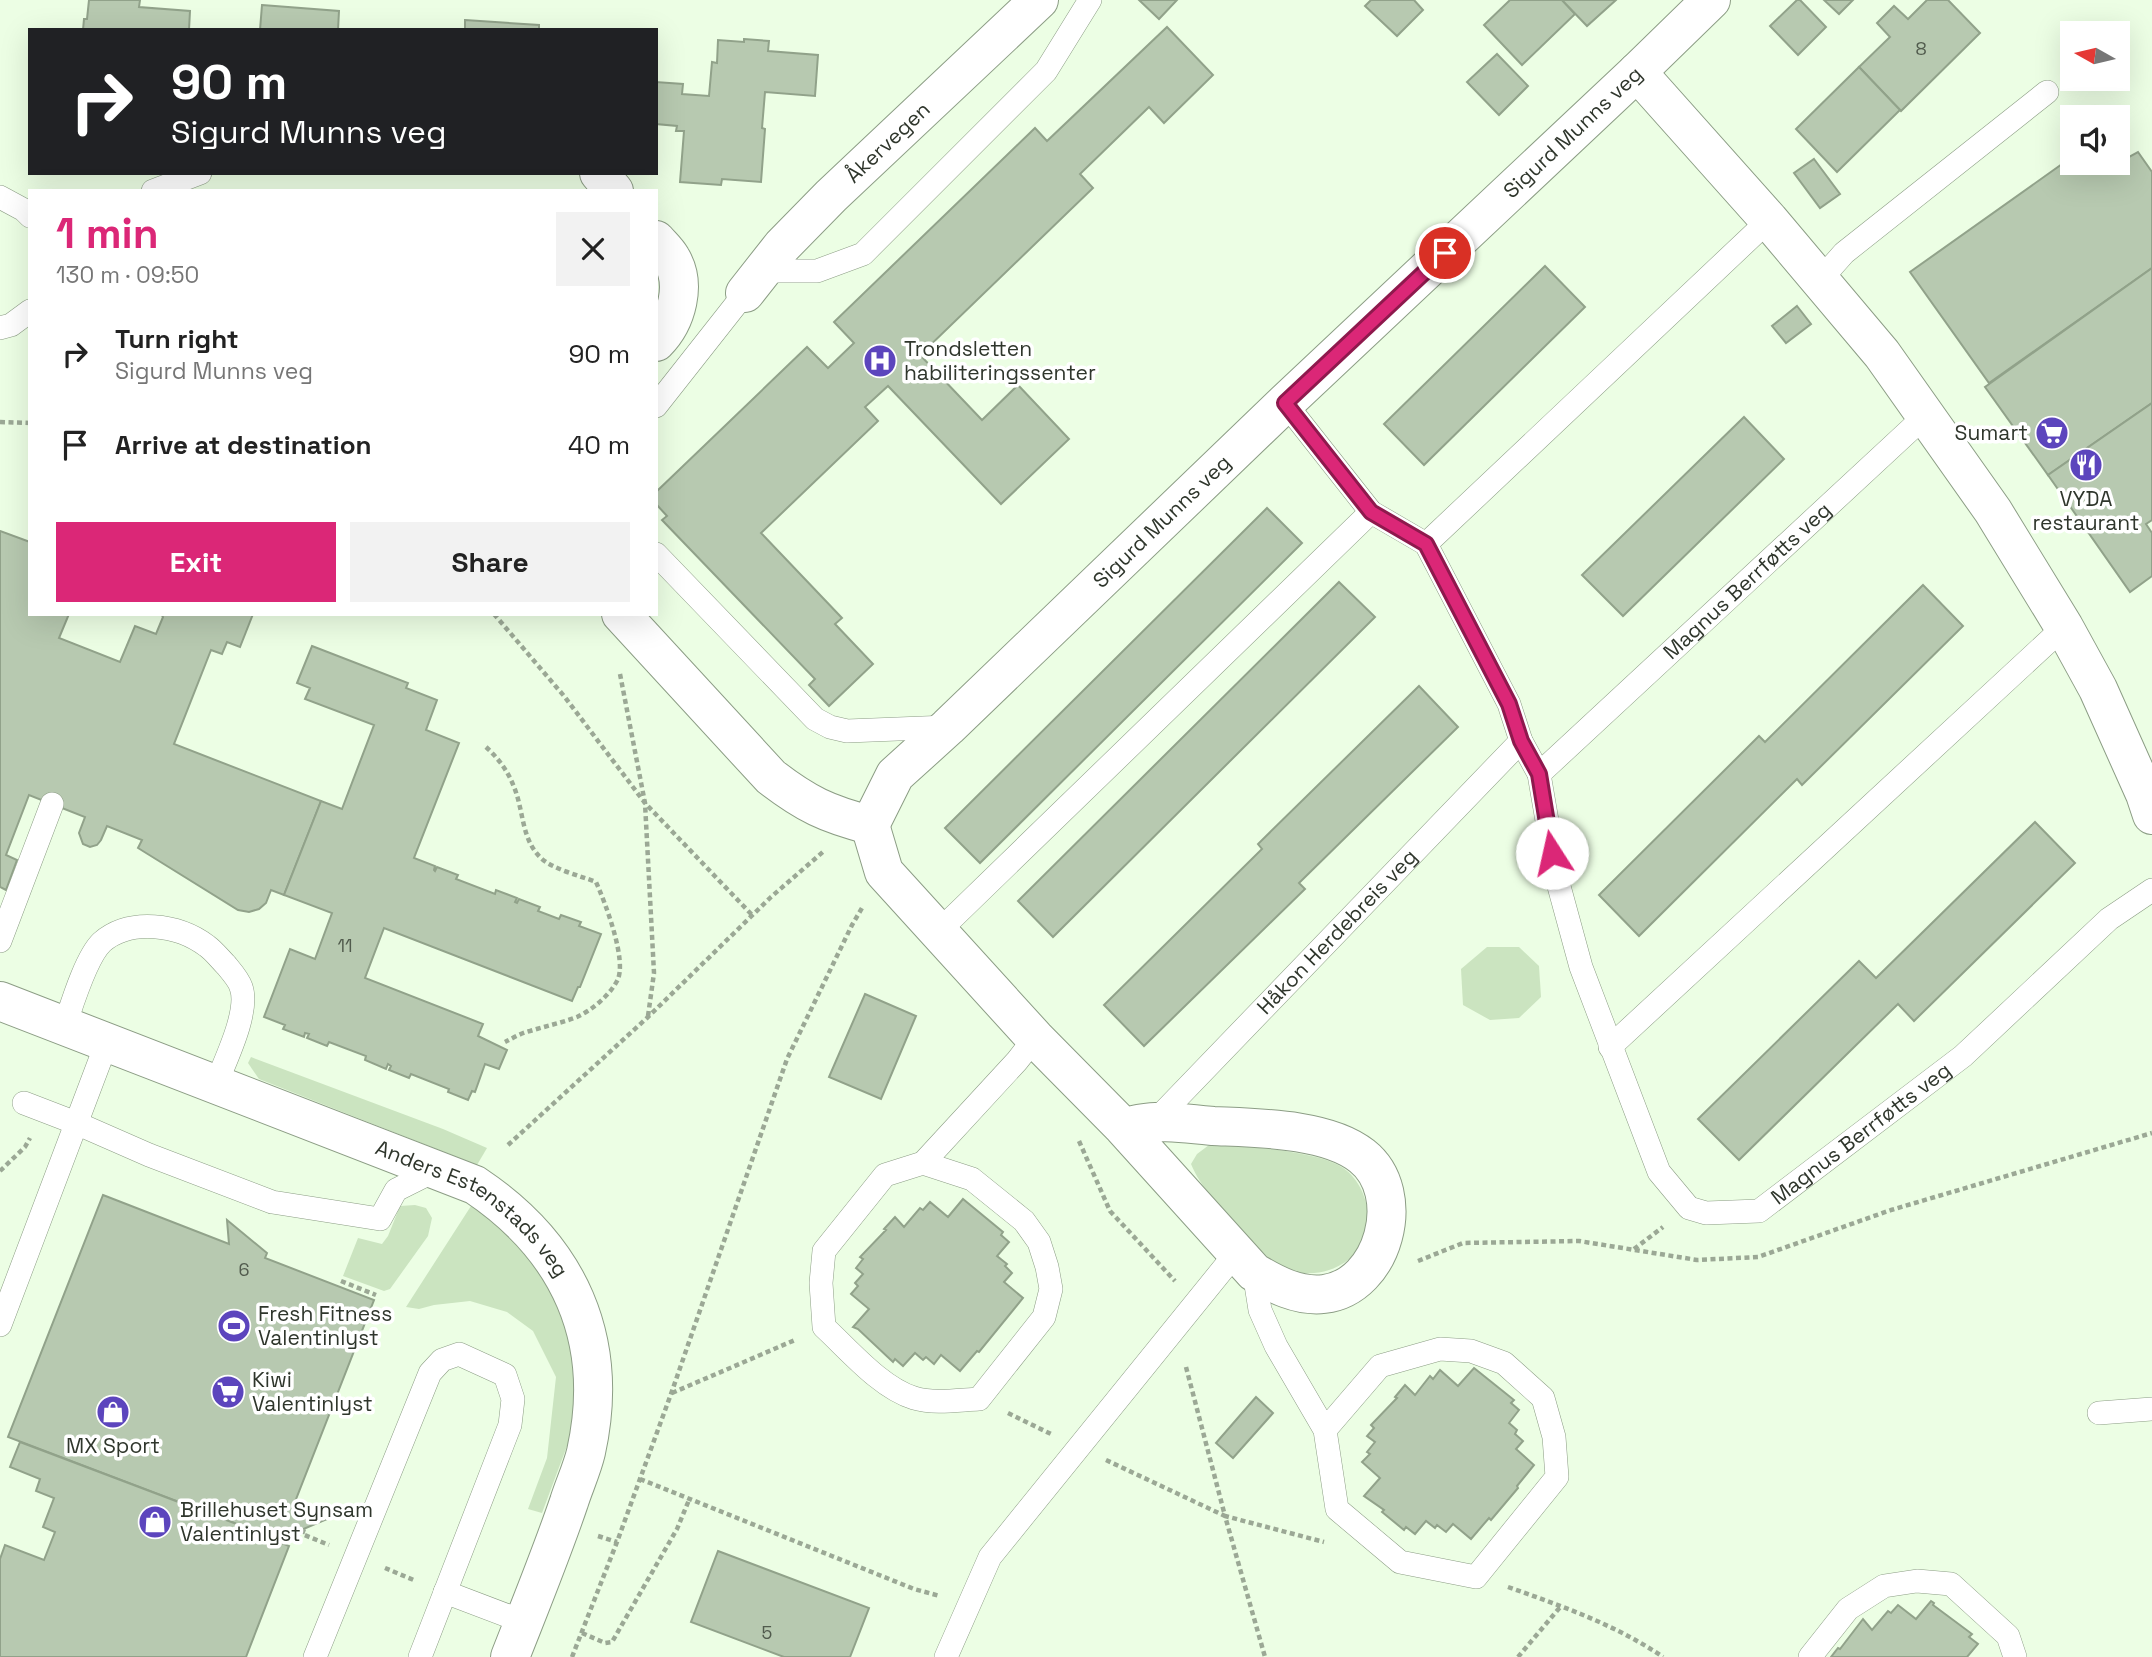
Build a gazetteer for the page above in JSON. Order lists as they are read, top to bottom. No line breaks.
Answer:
{"streets":{"street":["Sigurd Munns veg","Åkervegen","Anders Estenstads veg"],"lane":["Magnus Berrføtts veg","Håkon Herdebreis veg"]},"crossings":[["Magnus Berrføtts veg","Håkon Herdebreis veg"]],"places":{"hospital":["Trondsletten habiliteringssenter"],"supermarket":["Sumart","Kiwi Valentinlyst"],"restaurant":["VYDA restaurant"],"sports":["Fresh Fitness Valentinlyst"],"shop":["MX Sport","Brillehuset Synsam Valentinlyst"]},"house_numbers":["8","11","6","5"],"north":"left","page":{"turn":["90 m","Sigurd Munns veg"],"heading":["1 min","130 m · 09:50"],"list":[{"name":"Turn right","note":"Sigurd Munns veg","value":"90 m"},{"name":"Arrive at destination","value":"40 m"}],"buttons":["Exit","Share"]}}
